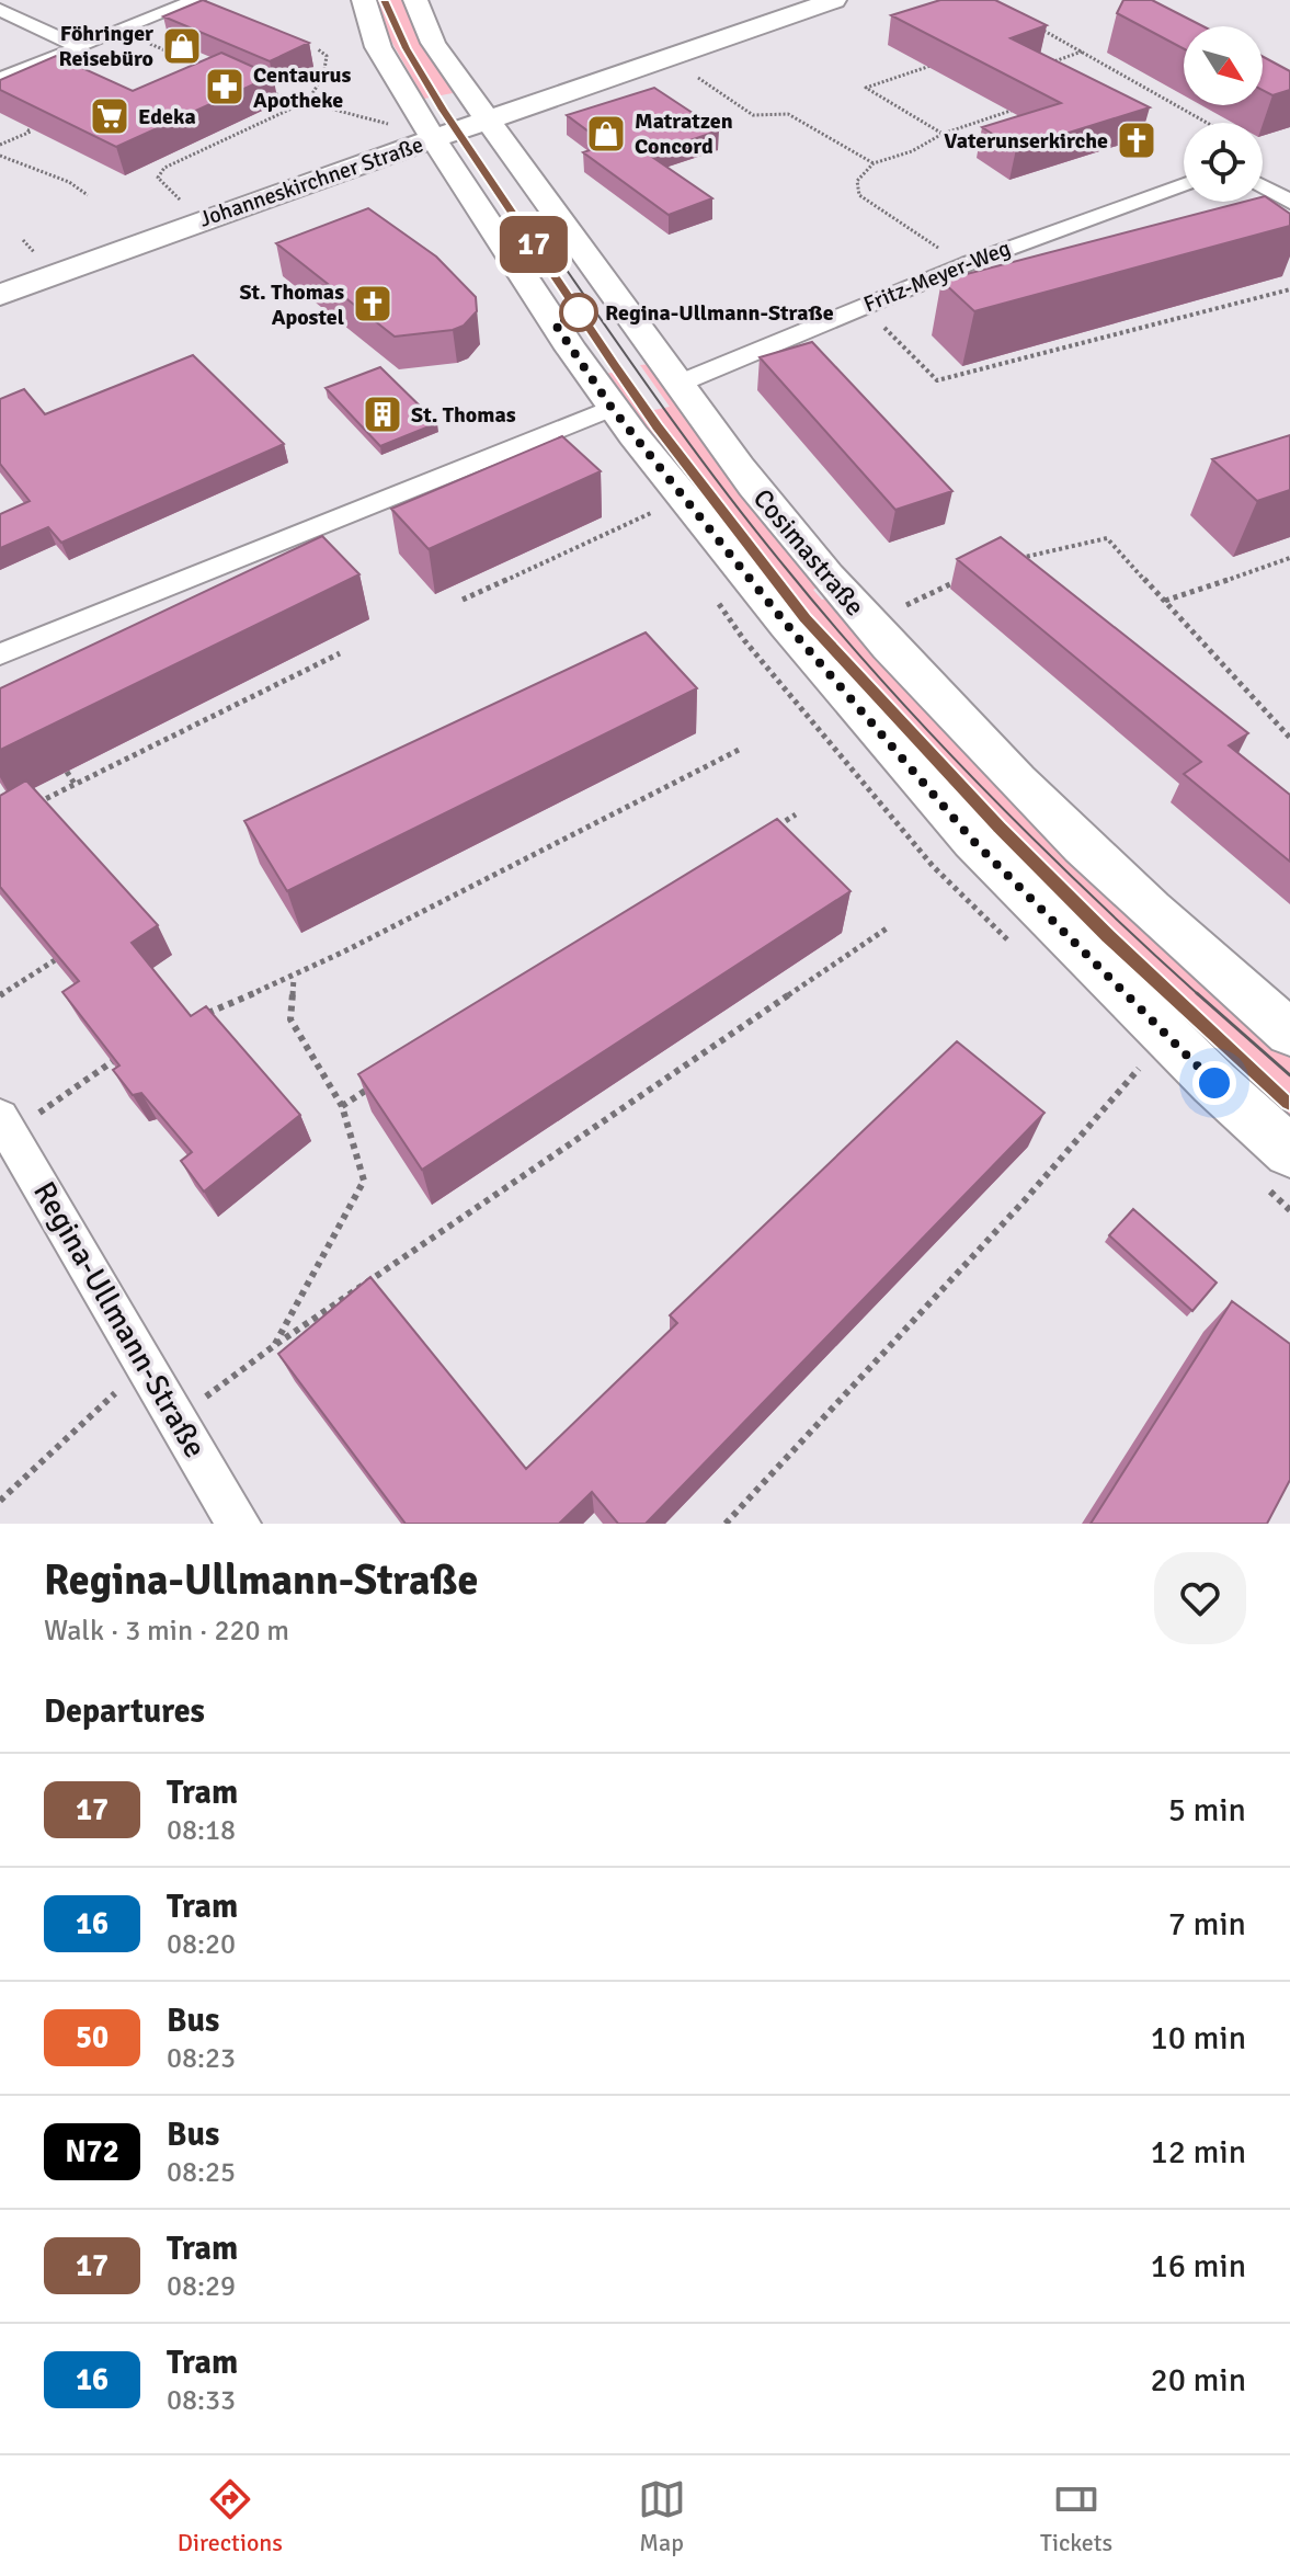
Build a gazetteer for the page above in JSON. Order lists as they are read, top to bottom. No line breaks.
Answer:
{"streets":{"main road":["Johanneskirchner Straße","Cosimastraße"],"street":["Fritz-Meyer-Weg","Regina-Ullmann-Straße"]},"crossings":[["Johanneskirchner Straße","Cosimastraße"],["Fritz-Meyer-Weg","Cosimastraße"]],"places":{"shop":["Föhringer Reisebüro","Matratzen Concord"],"pharmacy":["Centaurus Apotheke"],"supermarket":["Edeka"],"church":["Vaterunserkirche","St. Thomas Apostel"],"other":["Regina-Ullmann-Straße"],"building":["St. Thomas"]},"lines":["tram line 17"],"north":"bottom right","page":{"on_map":"17","heading":[["Regina-Ullmann-Straße","Walk · 3 min · 220 m"],"Departures"],"list":[{"mark":"17","name":"Tram","note":"08:18","value":"5 min"},{"mark":"16","name":"Tram","note":"08:20","value":"7 min"},{"mark":"50","name":"Bus","note":"08:23","value":"10 min"},{"mark":"N72","name":"Bus","note":"08:25","value":"12 min"},{"mark":"17","name":"Tram","note":"08:29","value":"16 min"},{"mark":"16","name":"Tram","note":"08:33","value":"20 min"}],"tabs":["Directions","Map","Tickets"]}}
